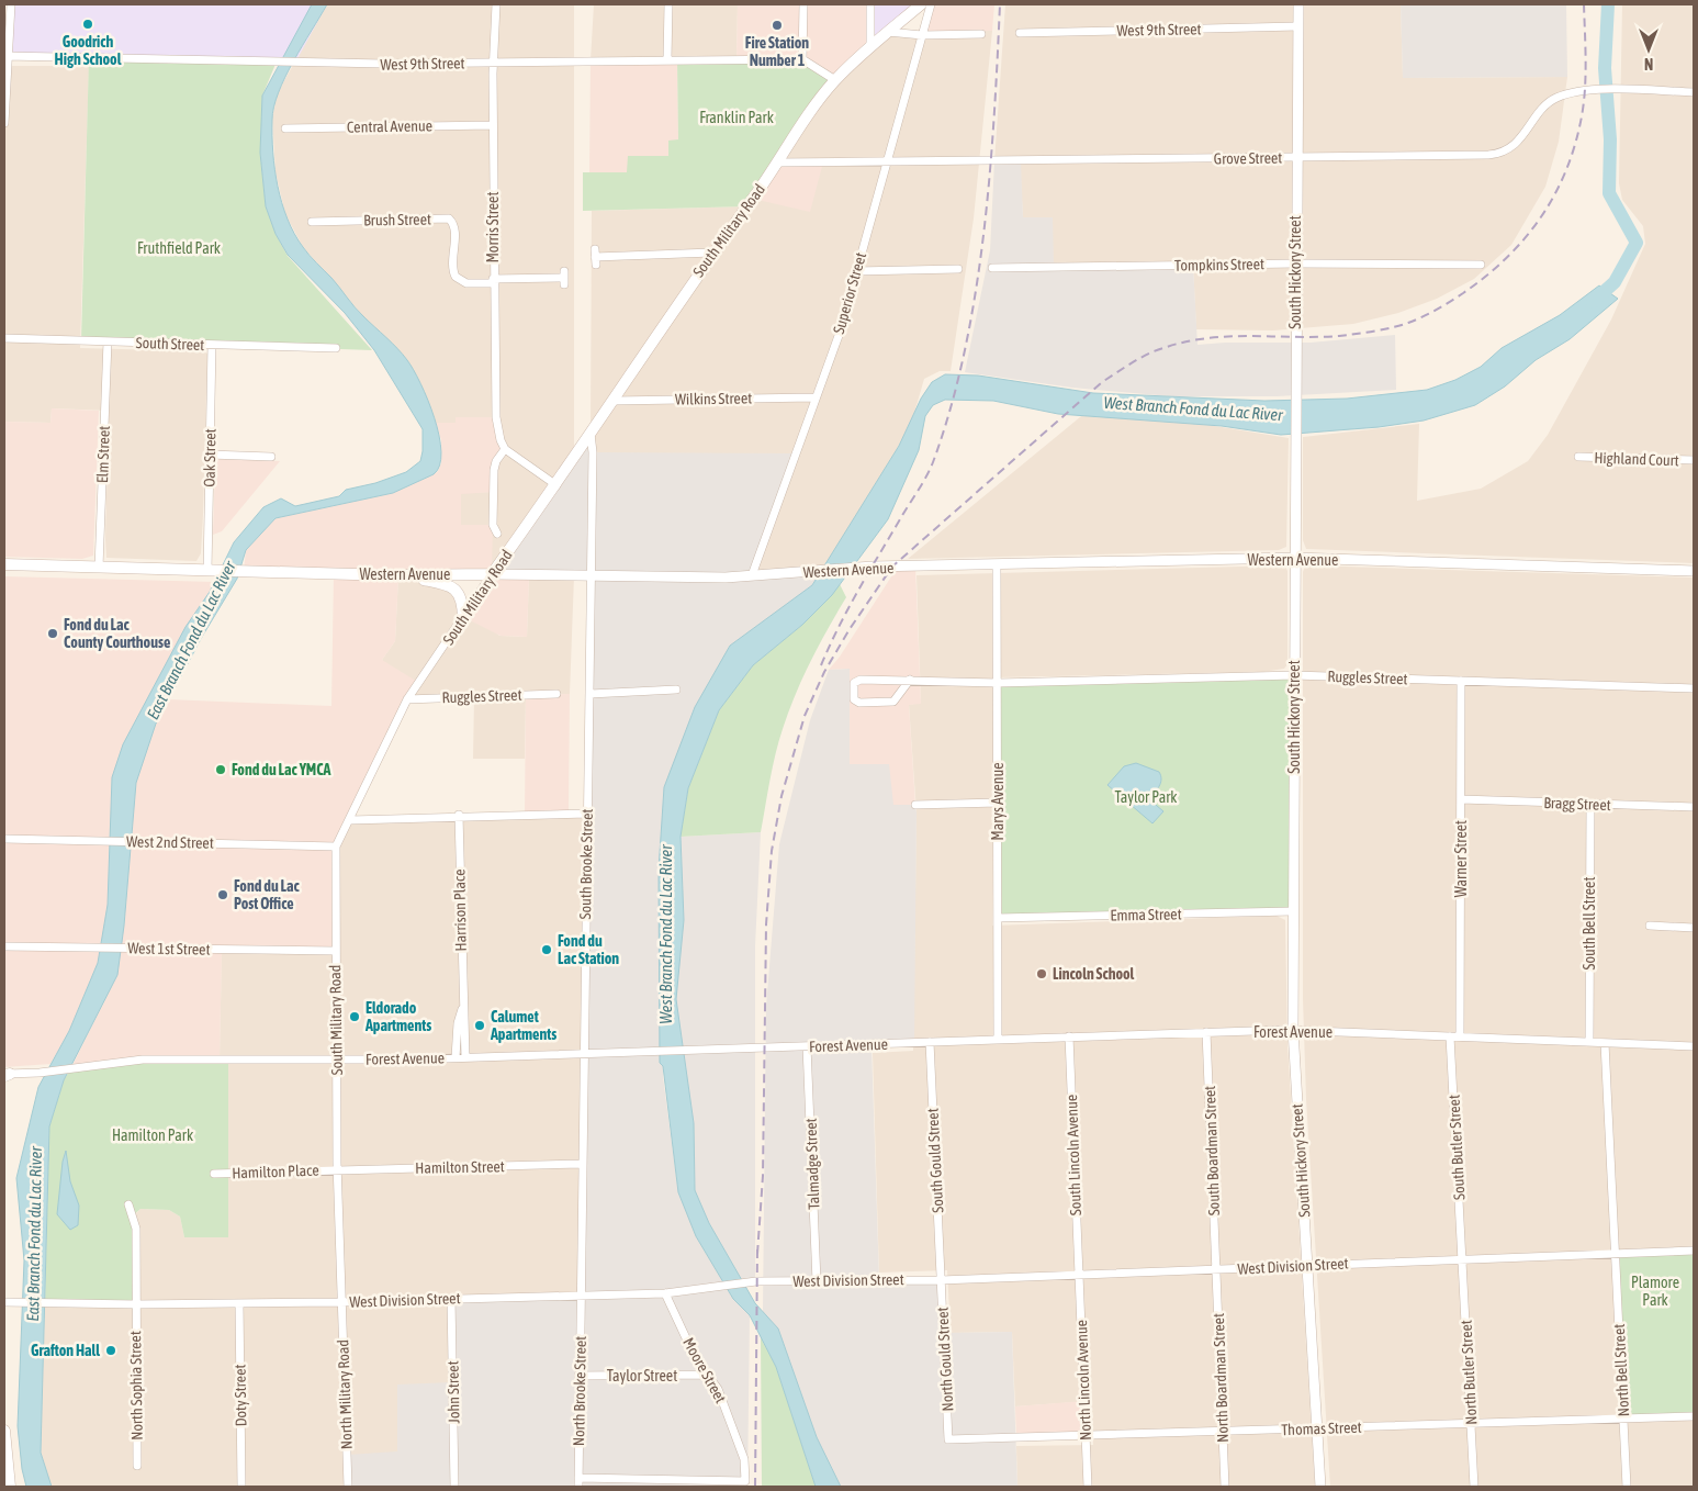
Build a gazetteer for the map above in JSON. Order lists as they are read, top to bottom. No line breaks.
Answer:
{"streets":{"main road":["South Military Road","Western Avenue"],"street":["West 9th Street","Central Avenue","Grove Street","Brush Street","Morris Street","Tompkins Street","South Hickory Street","Superior Street","South Street","Wilkins Street","Elm Street","Oak Street","Highland Court","Ruggles Street","Marys Avenue","Bragg Street","West 2nd Street","Warner Street","South Brooke Street","Harrison Place","Emma Street","South Bell Street","West 1st Street","Forest Avenue","South Butler Street","South Boardman Street","South Lincoln Avenue","South Gould Street","Talmadge Street","Hamilton Street","Hamilton Place","West Division Street","North Gould Street","Moore Street","North Bell Street","North Butler Street","Taylor Street","North Boardman Street","North Lincoln Avenue","North Sophia Street","North Brooke Street","John Street","North Military Road","Doty Street","Thomas Street"]},"crossings":[["West 9th Street","Morris Street"],["West 9th Street","South Hickory Street"],["Central Avenue","Morris Street"],["Grove Street","South Military Road"],["Grove Street","South Hickory Street"],["Grove Street","Superior Street"],["Brush Street","Morris Street"],["South Military Road","Wilkins Street"],["South Military Road","Western Avenue"],["South Military Road","Ruggles Street"],["South Military Road","West 2nd Street"],["South Military Road","South Brooke Street"],["South Military Road","West 1st Street"],["South Military Road","Forest Avenue"],["South Military Road","Hamilton Street"],["South Military Road","Hamilton Place"],["South Military Road","West Division Street"],["South Military Road","North Military Road"],["Tompkins Street","South Hickory Street"],["South Hickory Street","Western Avenue"],["South Hickory Street","Ruggles Street"],["South Hickory Street","Emma Street"],["South Hickory Street","Forest Avenue"],["South Hickory Street","West Division Street"],["South Hickory Street","Thomas Street"],["Superior Street","Wilkins Street"],["Superior Street","Western Avenue"],["South Street","Elm Street"],["South Street","Oak Street"],["Elm Street","Western Avenue"],["Oak Street","Western Avenue"],["Western Avenue","Marys Avenue"],["Western Avenue","South Brooke Street"],["Ruggles Street","Marys Avenue"],["Ruggles Street","Warner Street"],["Marys Avenue","Emma Street"],["Marys Avenue","Forest Avenue"],["Bragg Street","Warner Street"],["Bragg Street","South Bell Street"],["Warner Street","Forest Avenue"],["South Brooke Street","Forest Avenue"],["South Brooke Street","Hamilton Street"],["South Brooke Street","West Division Street"],["South Brooke Street","North Brooke Street"],["Harrison Place","Forest Avenue"],["South Bell Street","Forest Avenue"],["Forest Avenue","South Butler Street"],["Forest Avenue","South Boardman Street"],["Forest Avenue","South Lincoln Avenue"],["Forest Avenue","South Gould Street"],["Forest Avenue","Talmadge Street"],["South Butler Street","West Division Street"],["South Butler Street","North Butler Street"],["South Boardman Street","West Division Street"],["South Boardman Street","North Boardman Street"],["South Lincoln Avenue","West Division Street"],["South Lincoln Avenue","North Lincoln Avenue"],["South Gould Street","West Division Street"],["South Gould Street","North Gould Street"],["Talmadge Street","West Division Street"],["Hamilton Street","Hamilton Place"],["West Division Street","North Gould Street"],["West Division Street","Moore Street"],["West Division Street","North Bell Street"],["West Division Street","North Butler Street"],["West Division Street","North Boardman Street"],["West Division Street","North Lincoln Avenue"],["West Division Street","North Sophia Street"],["West Division Street","North Brooke Street"],["West Division Street","John Street"],["West Division Street","North Military Road"],["West Division Street","Doty Street"],["North Gould Street","Thomas Street"],["Moore Street","Taylor Street"],["Moore Street","North Brooke Street"],["North Bell Street","Thomas Street"],["North Butler Street","Thomas Street"],["Taylor Street","North Brooke Street"],["North Boardman Street","Thomas Street"],["North Lincoln Avenue","Thomas Street"]],"water":["West Branch Fond du Lac River","East Branch Fond du Lac River"],"parks":["Franklin Park","Fruthfield Park","Taylor Park","Hamilton Park","Plamore Park"],"places":["Goodrich High School","Fire Station Number 1","Fond du Lac County Courthouse","Fond du Lac YMCA","Fond du Lac Post Office","Fond du Lac Station","Lincoln School","Eldorado Apartments","Calumet Apartments","Grafton Hall"],"north":"bottom"}
